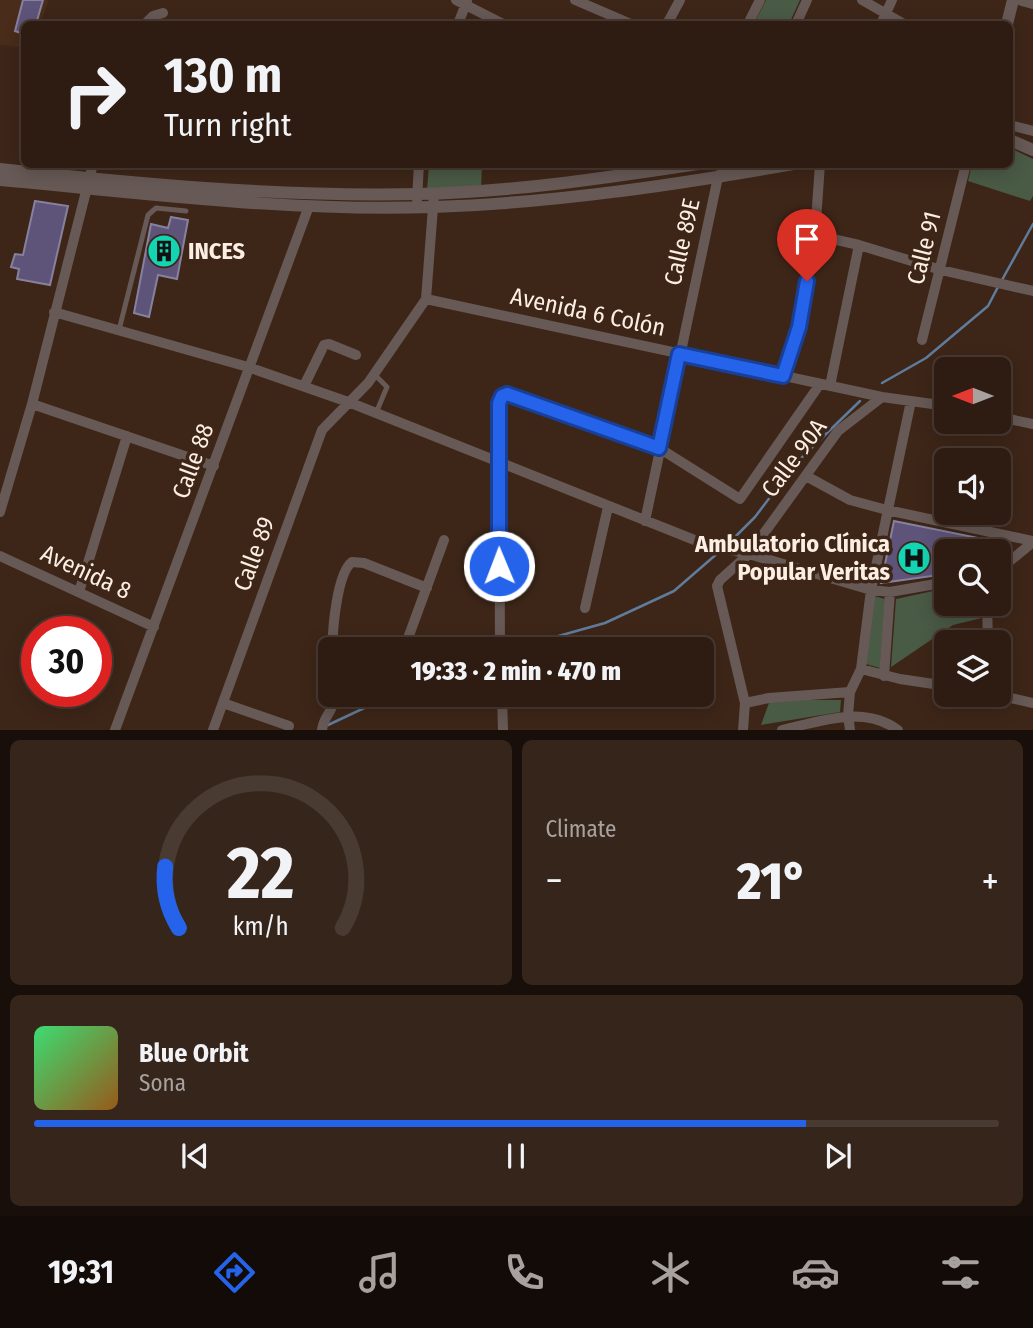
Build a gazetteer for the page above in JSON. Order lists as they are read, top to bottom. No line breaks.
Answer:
{"streets":{"street":["Calle 89E","Calle 91","Avenida 6 Colón","Calle 90A","Calle 88","Calle 89","Avenida 8"]},"crossings":[["Calle 89E","Avenida 6 Colón"],["Avenida 6 Colón","Calle 90A"],["Avenida 6 Colón","Calle 89"],["Calle 88","Avenida 8"]],"places":{"building":["INCES"],"hospital":["Ambulatorio Clínica Popular Veritas"]},"north":"left","page":{"turn":["130 m","Turn right"],"limit":"30","trip":"19:33 · 2 min · 470 m","tile":"Climate","heat":["−","21°","+"],"song":["Blue Orbit","Sona"],"tabs":"19:31","gauge":["22","km/h"]}}
